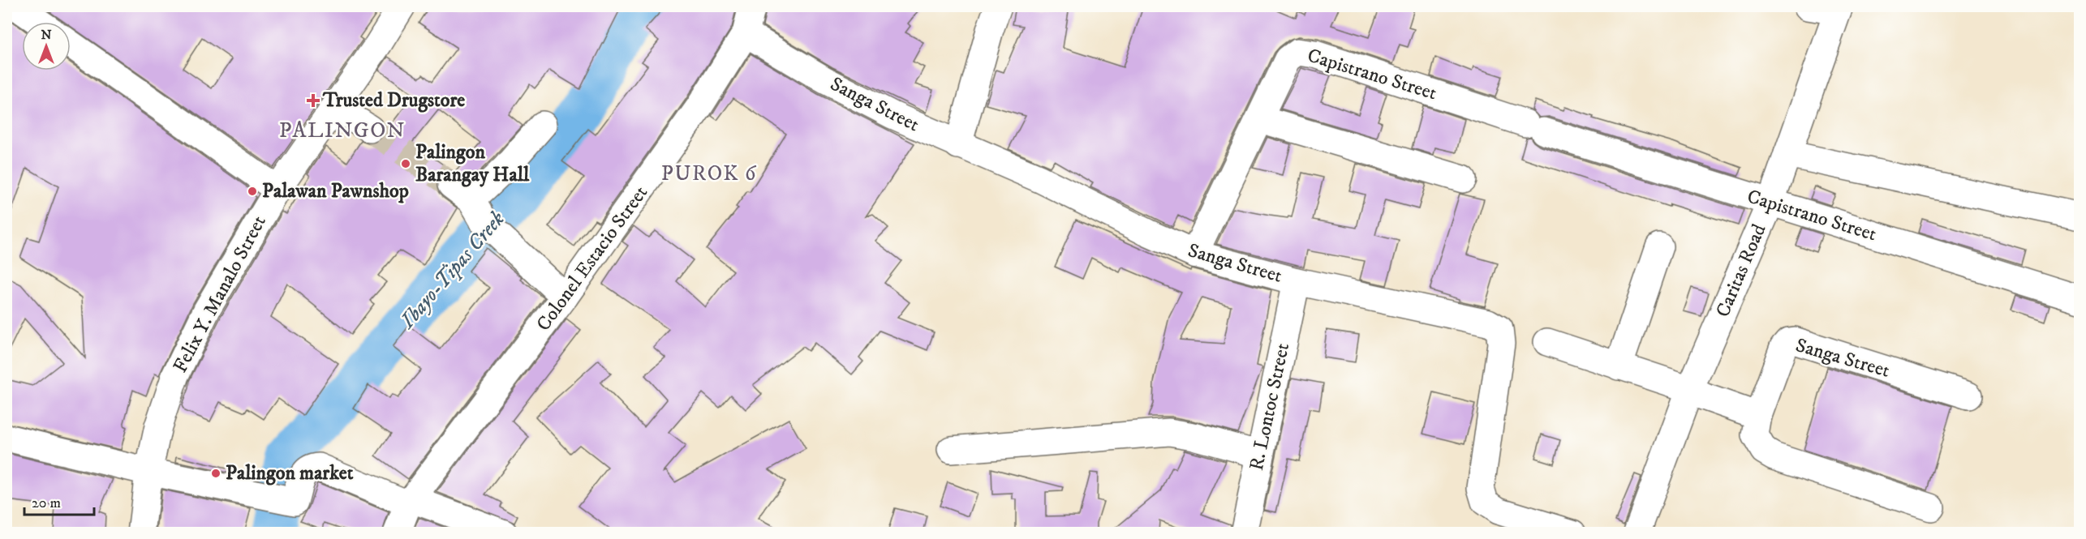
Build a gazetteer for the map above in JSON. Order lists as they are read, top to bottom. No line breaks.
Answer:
{"streets":{"street":["Capistrano Street","Sanga Street","Colonel Estacio Street","Caritas Road","Felix Y. Manalo Street","R. Lontoc Street"]},"crossings":[["Capistrano Street","Sanga Street"],["Capistrano Street","Caritas Road"],["Sanga Street","Colonel Estacio Street"],["Sanga Street","R. Lontoc Street"]],"districts":["PALINGON","PUROK 6"],"water":["Ibayo-Tipas Creek"],"places":{"health":["Trusted Drugstore"],"other":["Palingon Barangay Hall","Palawan Pawnshop","Palingon market"]},"scale_bar":"20 m","north":"top"}
